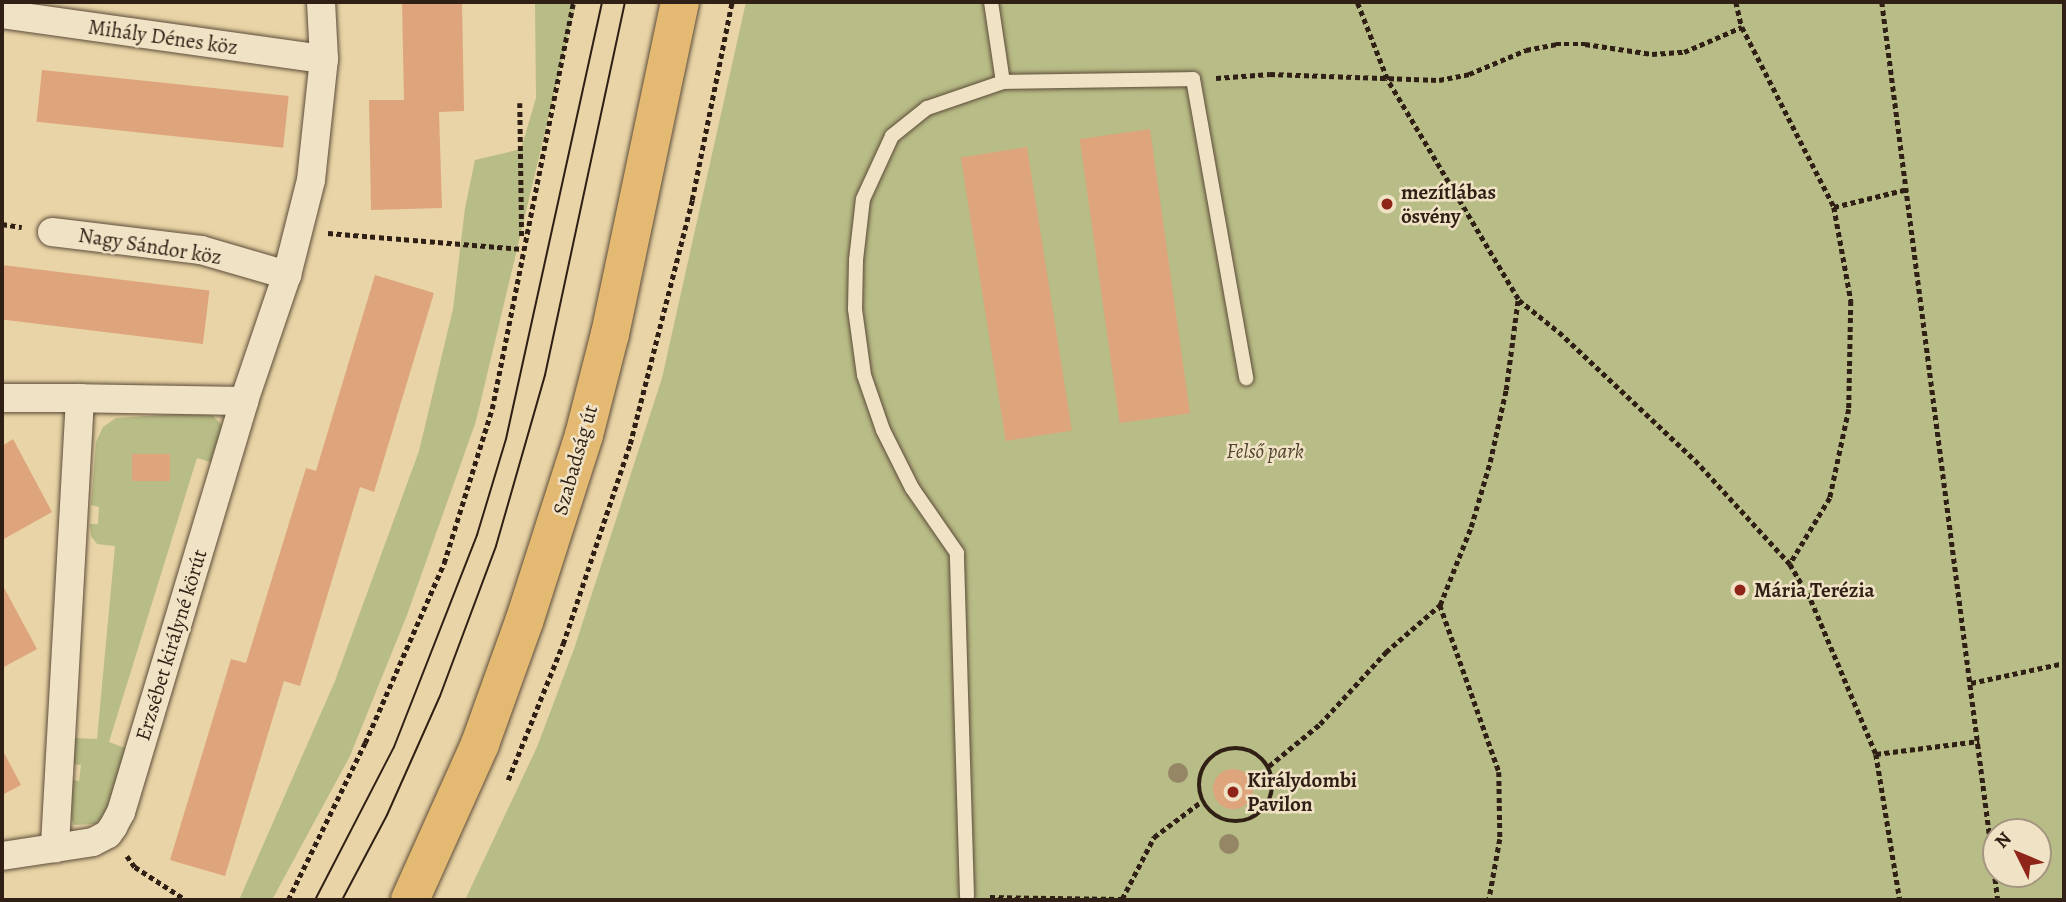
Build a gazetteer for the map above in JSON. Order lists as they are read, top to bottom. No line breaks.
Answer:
{"streets":{"main road":["Szabadság út"],"street":["Mihály Dénes köz","Nagy Sándor köz","Erzsébet királyné körút"]},"crossings":[["Mihály Dénes köz","Erzsébet királyné körút"],["Nagy Sándor köz","Erzsébet királyné körút"]],"parks":["Felső park"],"places":["mezítlábas ösvény","Mária Terézia","Királydombi Pavilon"],"north":"top left"}
